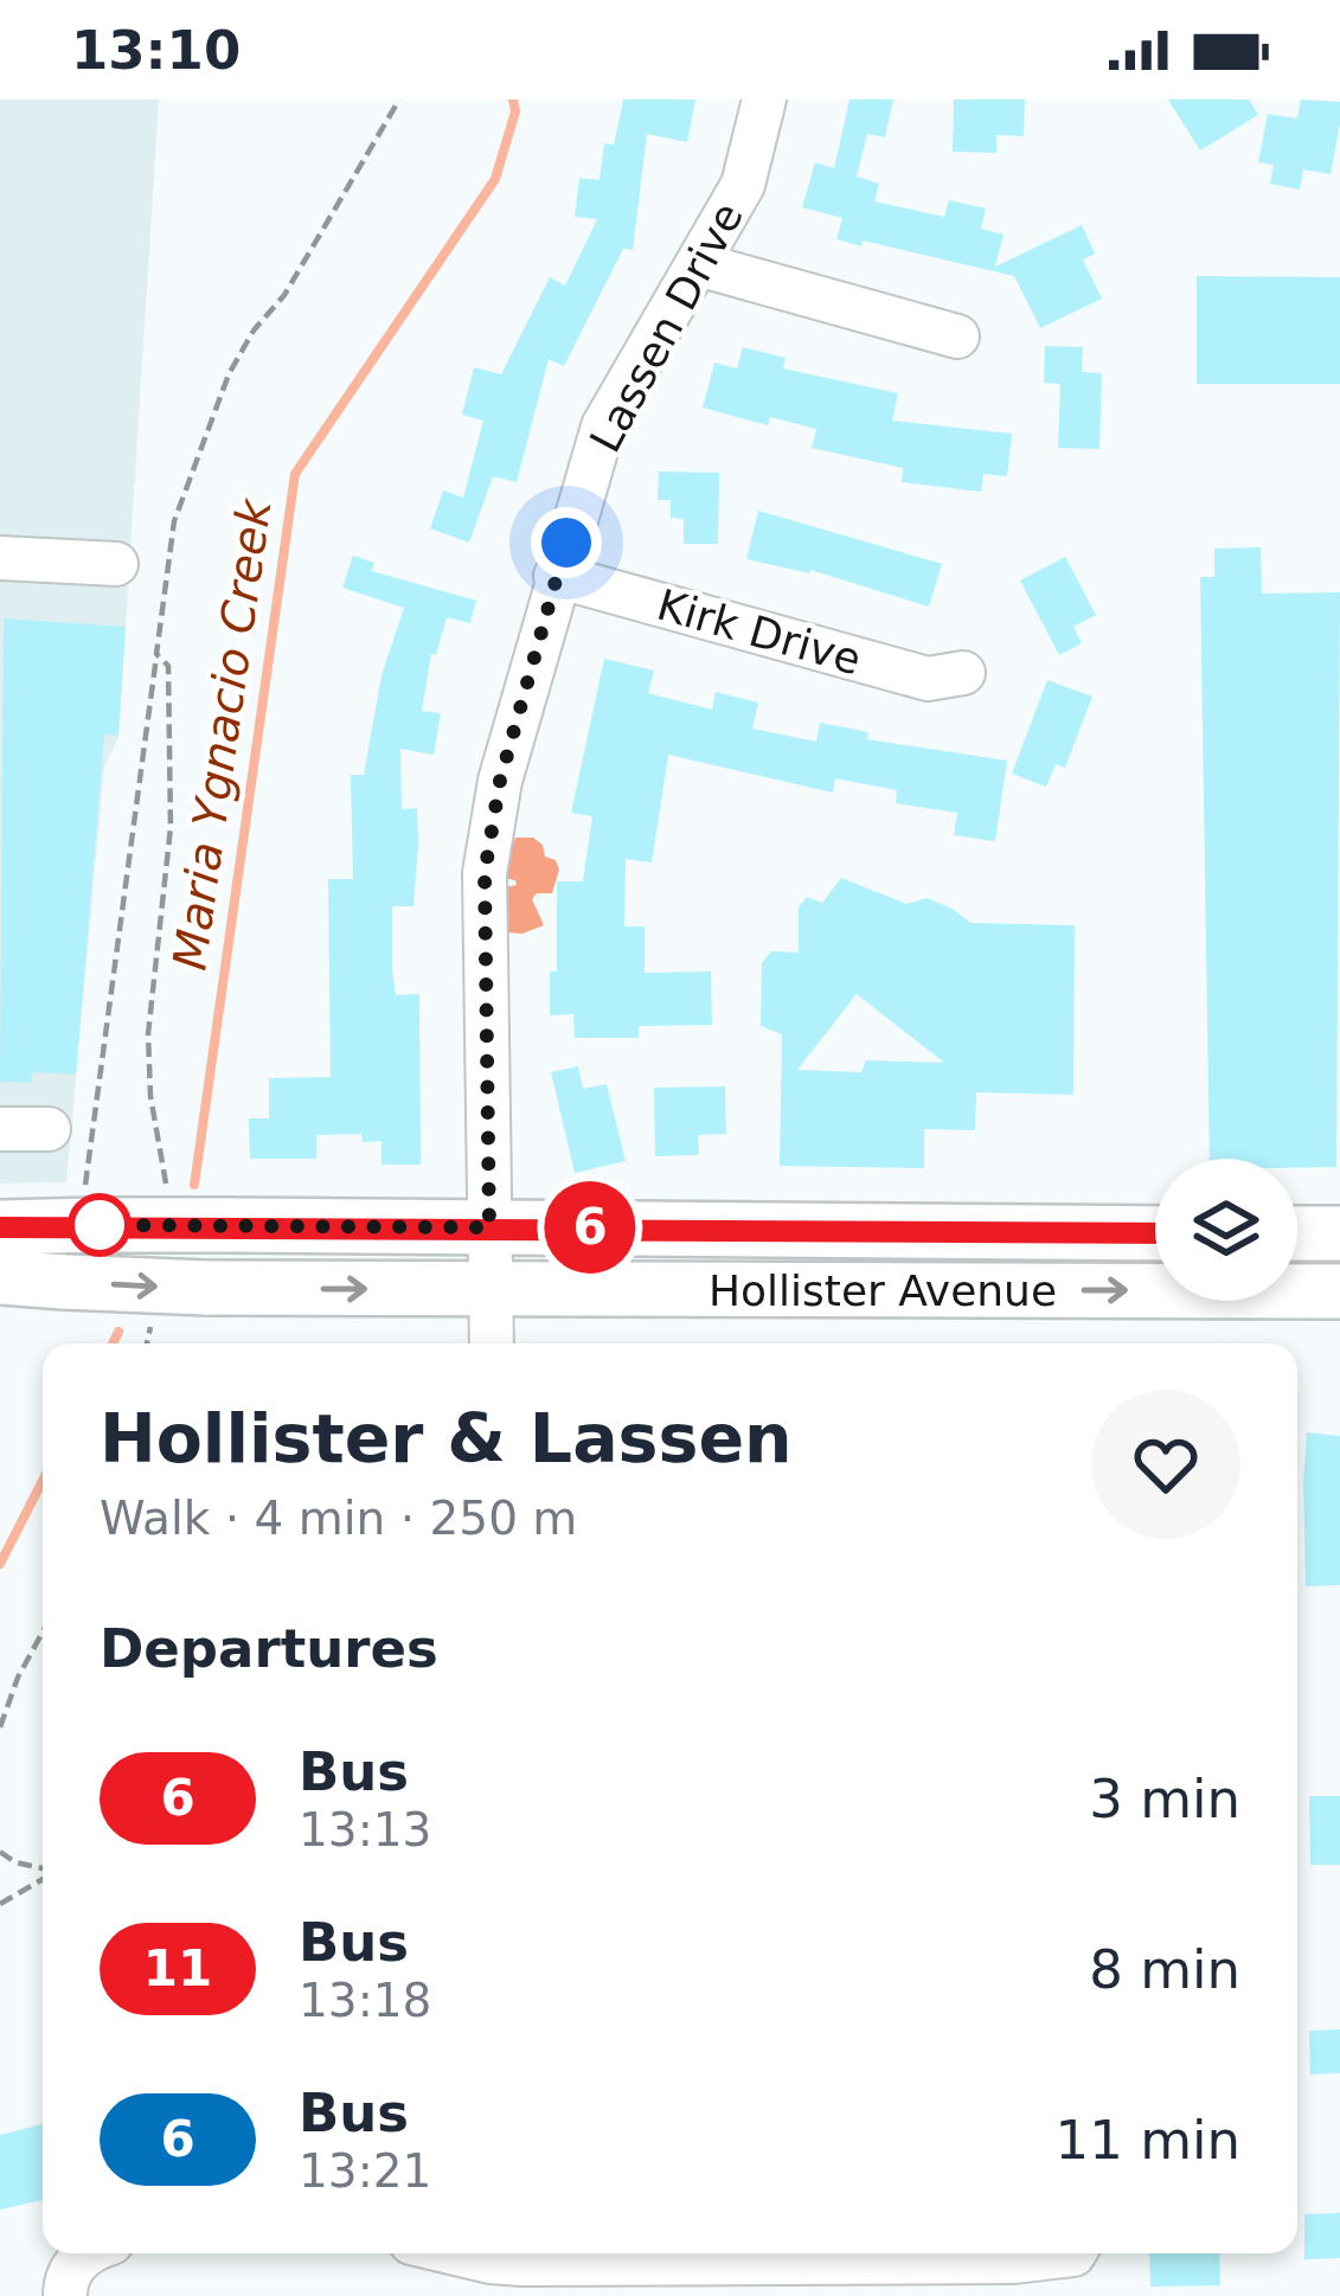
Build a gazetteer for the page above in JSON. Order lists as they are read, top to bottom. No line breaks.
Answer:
{"streets":{"main road":["Hollister Avenue"],"street":["Lassen Drive","Kirk Drive"]},"crossings":[["Lassen Drive","Kirk Drive"],["Lassen Drive","Hollister Avenue"]],"water":["Maria Ygnacio Creek"],"lines":["bus line 6"],"page":{"status":"13:10","on_map":"6","heading":[["Hollister & Lassen","Walk · 4 min · 250 m"],"Departures"],"list":[{"mark":"6","name":"Bus","note":"13:13","value":"3 min"},{"mark":"11","name":"Bus","note":"13:18","value":"8 min"},{"mark":"6","name":"Bus","note":"13:21","value":"11 min"}]}}
